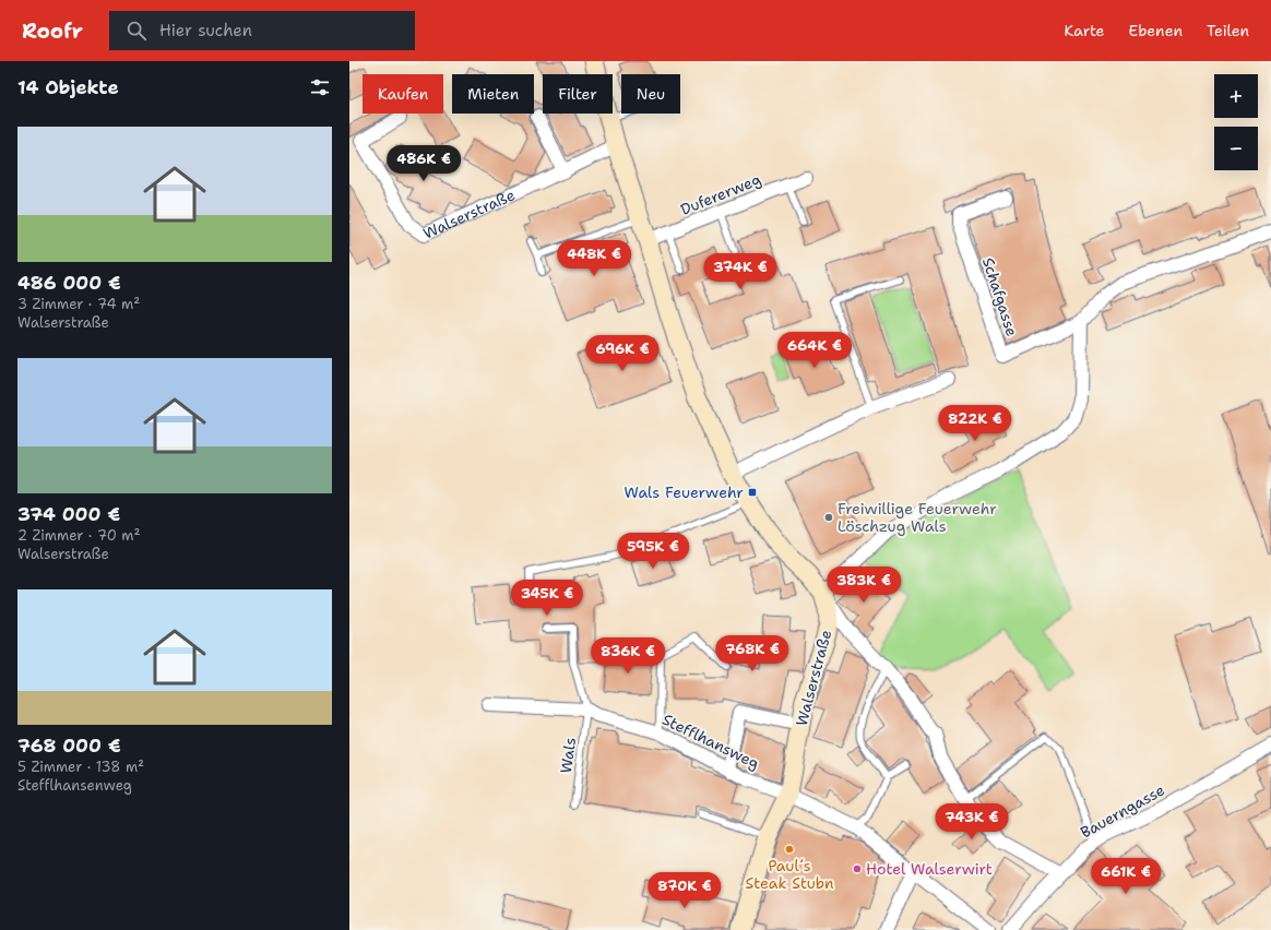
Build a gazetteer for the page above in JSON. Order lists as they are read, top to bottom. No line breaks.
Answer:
{"streets":{"street":["Dufererweg","Walserstraße","Schafgasse","Stefflhansweg","Bauerngasse"],"lane":["Wals"]},"crossings":[["Dufererweg","Walserstraße"],["Walserstraße","Stefflhansweg"],["Stefflhansweg","Wals"]],"places":{"transit":["Wals Feuerwehr"],"other":["Freiwillige Feuerwehr Löschzug Wals","Paul´s Steak Stubn","Hotel Walserwirt"]},"page":{"header":"Roofr","search":"Hier suchen","nav":["Karte","Ebenen","Teilen"],"heading":"14 Objekte","map_buttons":["+","−"],"chip":["Kaufen","Mieten","Filter","Neu"],"list":[{"name":"486 000 €","note":"3 Zimmer · 74 m² · Walserstraße"},{"name":"374 000 €","note":"2 Zimmer · 70 m² · Walserstraße"},{"name":"768 000 €","note":"5 Zimmer · 138 m² · Stefflhansenweg"}],"price":["486K €","448K €","374K €","664K €","696K €","822K €","595K €","383K €","345K €","768K €","836K €","743K €","661K €","870K €"]}}
